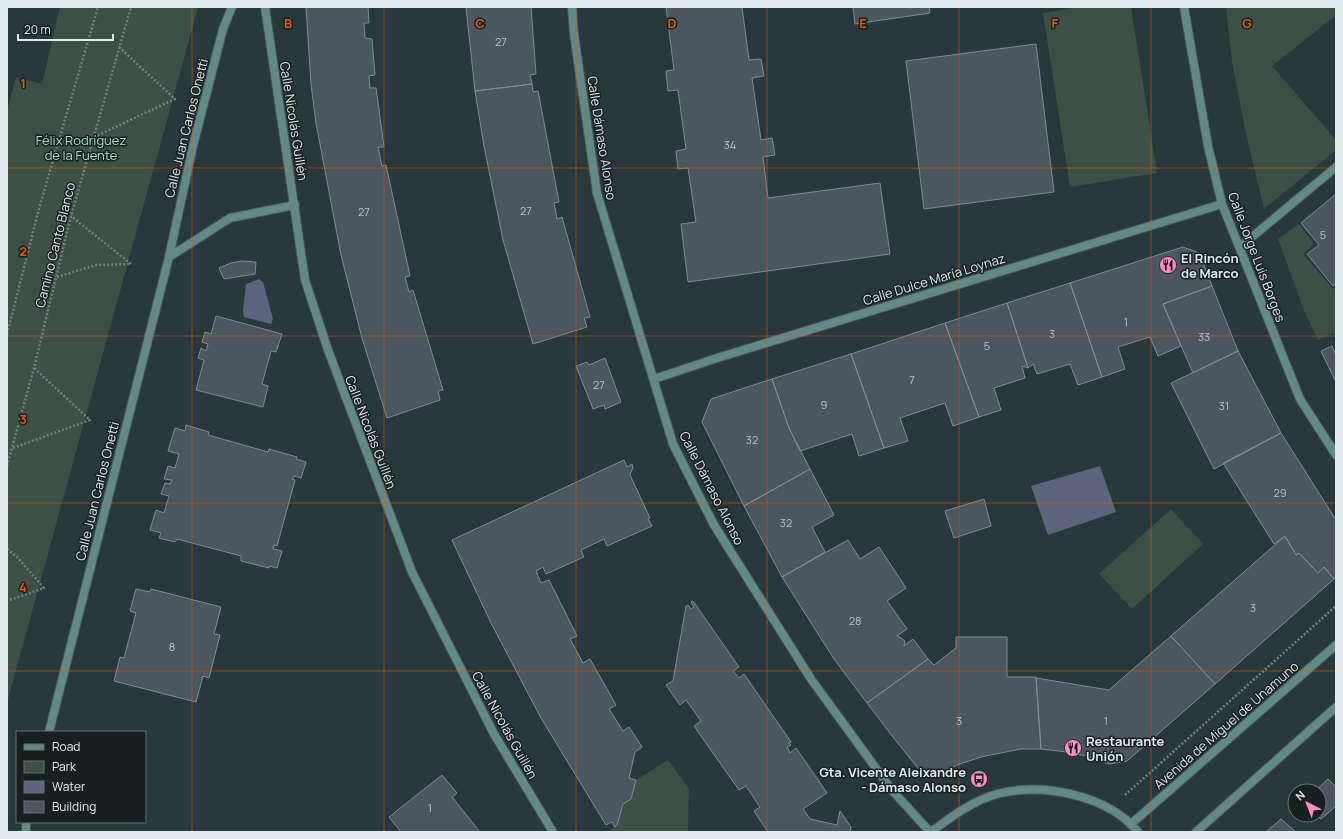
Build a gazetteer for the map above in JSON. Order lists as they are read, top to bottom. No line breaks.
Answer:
{"streets":{"street":["Calle Nicolás Guillén","Calle Juan Carlos Onetti","Calle Dámaso Alonso","Calle Jorge Luis Borges","Calle Dulce María Loynaz","Avenida de Miguel de Unamuno"],"path":["Camino Canto Blanco"]},"crossings":[["Calle Dámaso Alonso","Calle Dulce María Loynaz"],["Calle Jorge Luis Borges","Calle Dulce María Loynaz"]],"parks":["Félix Rodríguez de la Fuente"],"places":{"restaurant":["El Rincón de Marco","Restaurante Unión"],"bus stop":["Gta. Vicente Aleixandre - Dámaso Alonso"]},"house_numbers":["27","34","27","27","5","1","3","33","5","7","27","9","31","32","29","32","3","28","8","3","1","1"],"legend":["Road","Park","Water","Building"],"scale_bar":"20 m","north":"top left","grid":{"columns":["B","C","D","E","F","G"],"rows":["1","2","3","4"]}}
